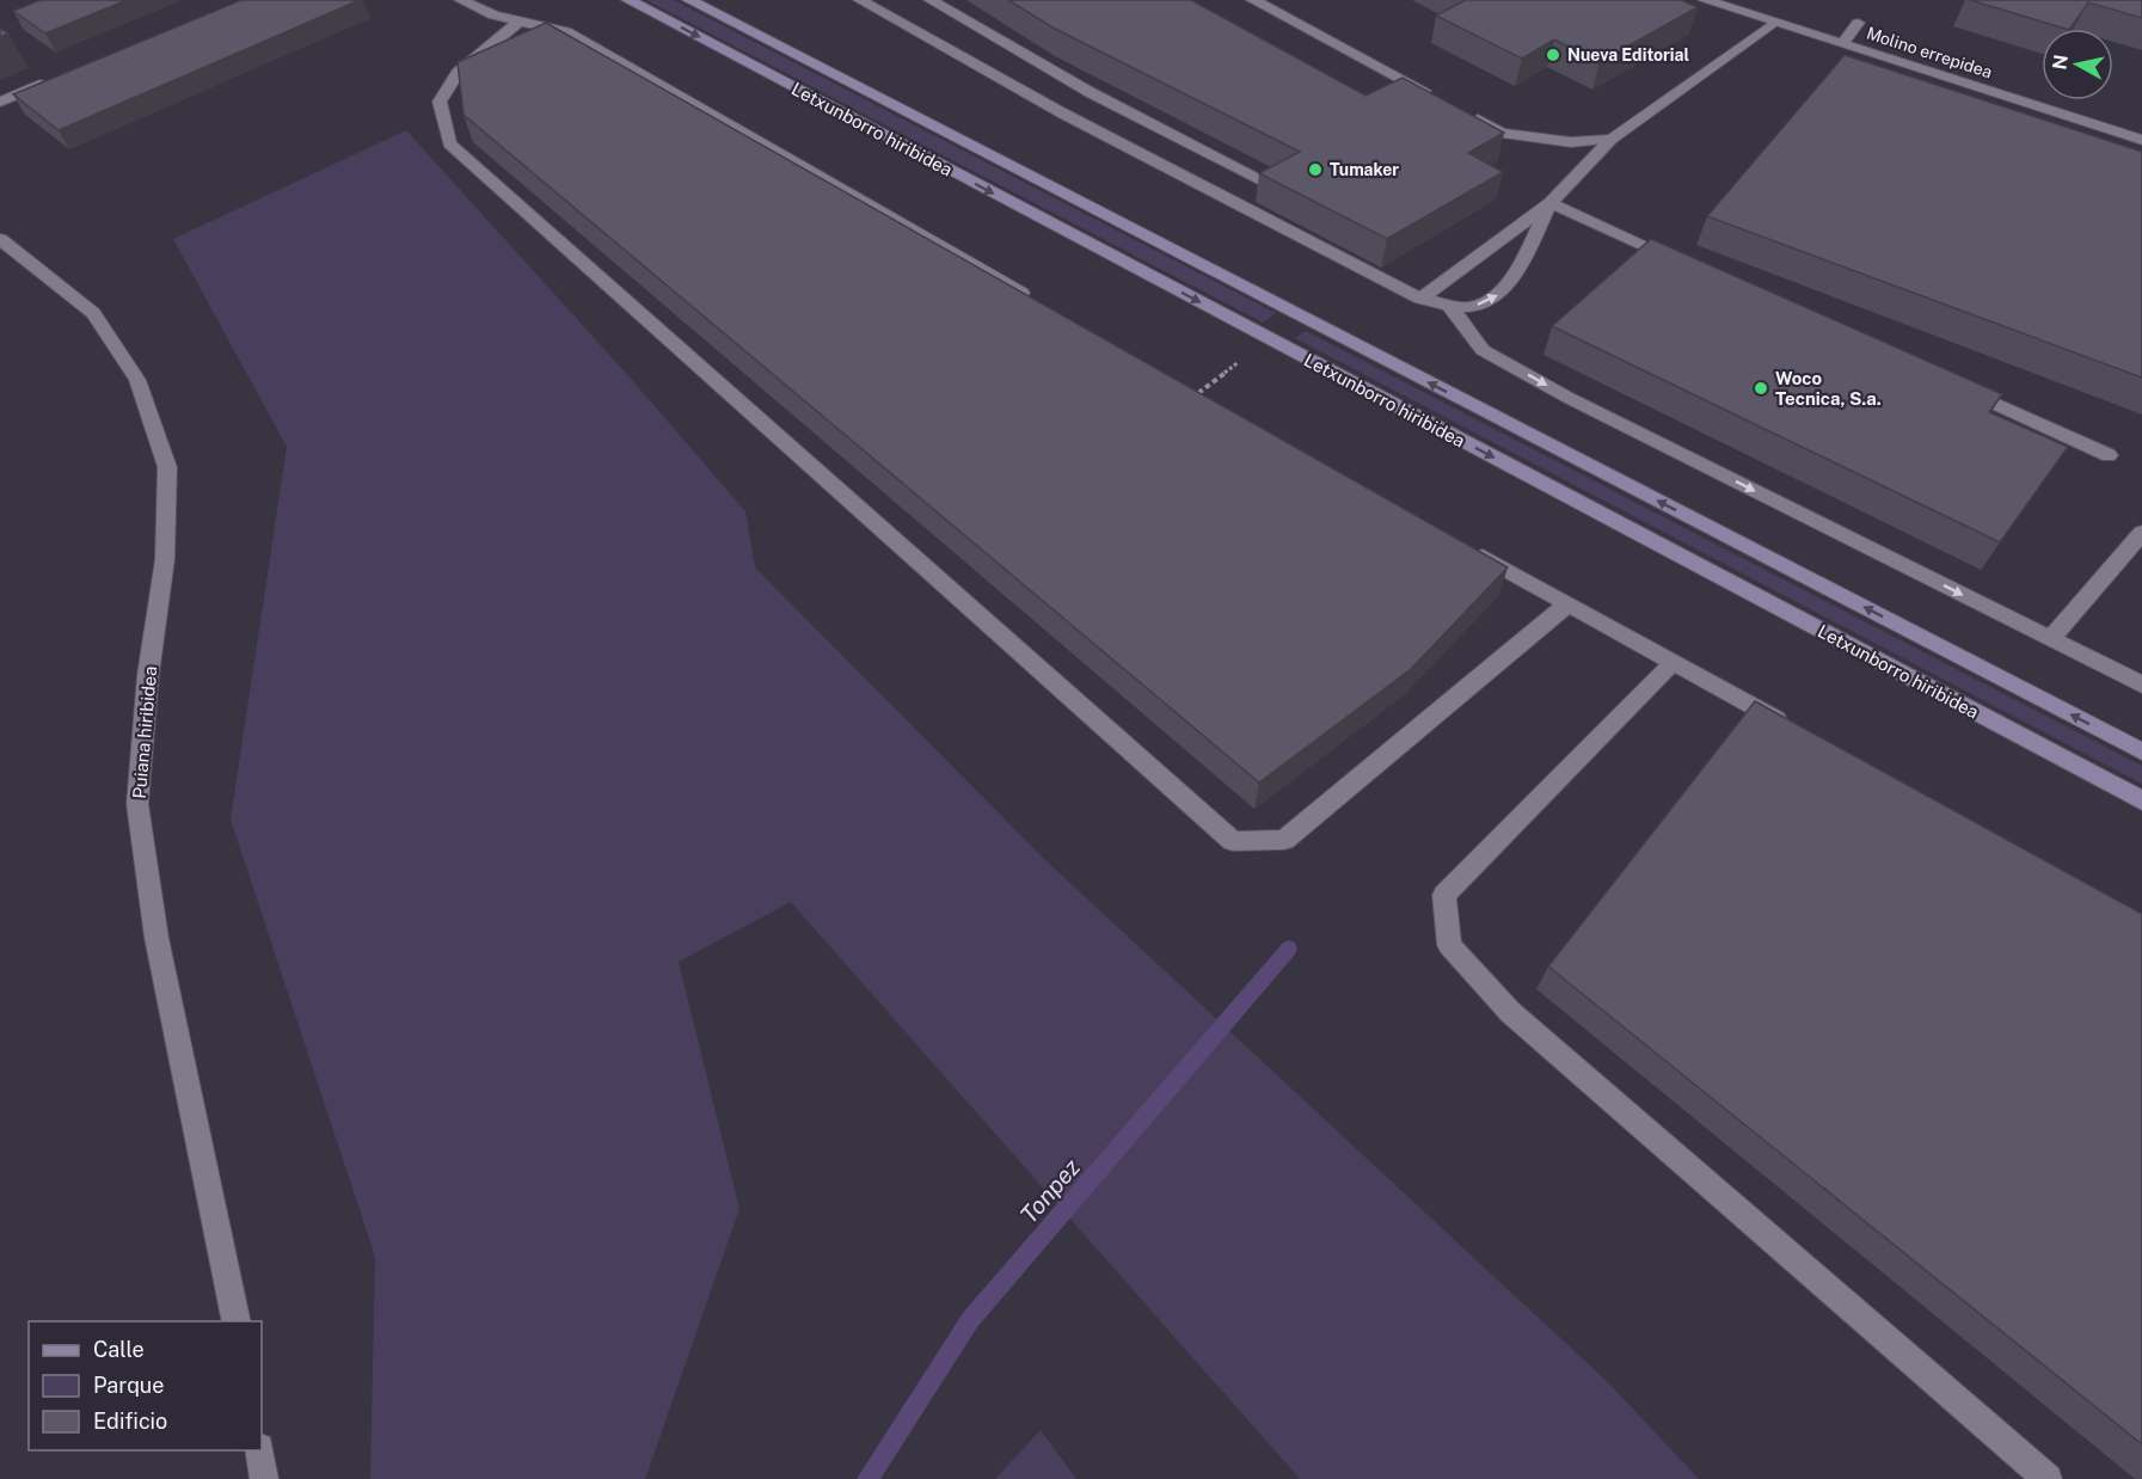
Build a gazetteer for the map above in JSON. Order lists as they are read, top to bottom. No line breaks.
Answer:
{"streets":{"main road":["Letxunborro hiribidea"],"street":["Molino errepidea","Puiana hiribidea"]},"water":["Tonpez"],"places":["Nueva Editorial","Tumaker","Woco Tecnica, S.a."],"legend":["Calle","Parque","Edificio"],"north":"left"}
